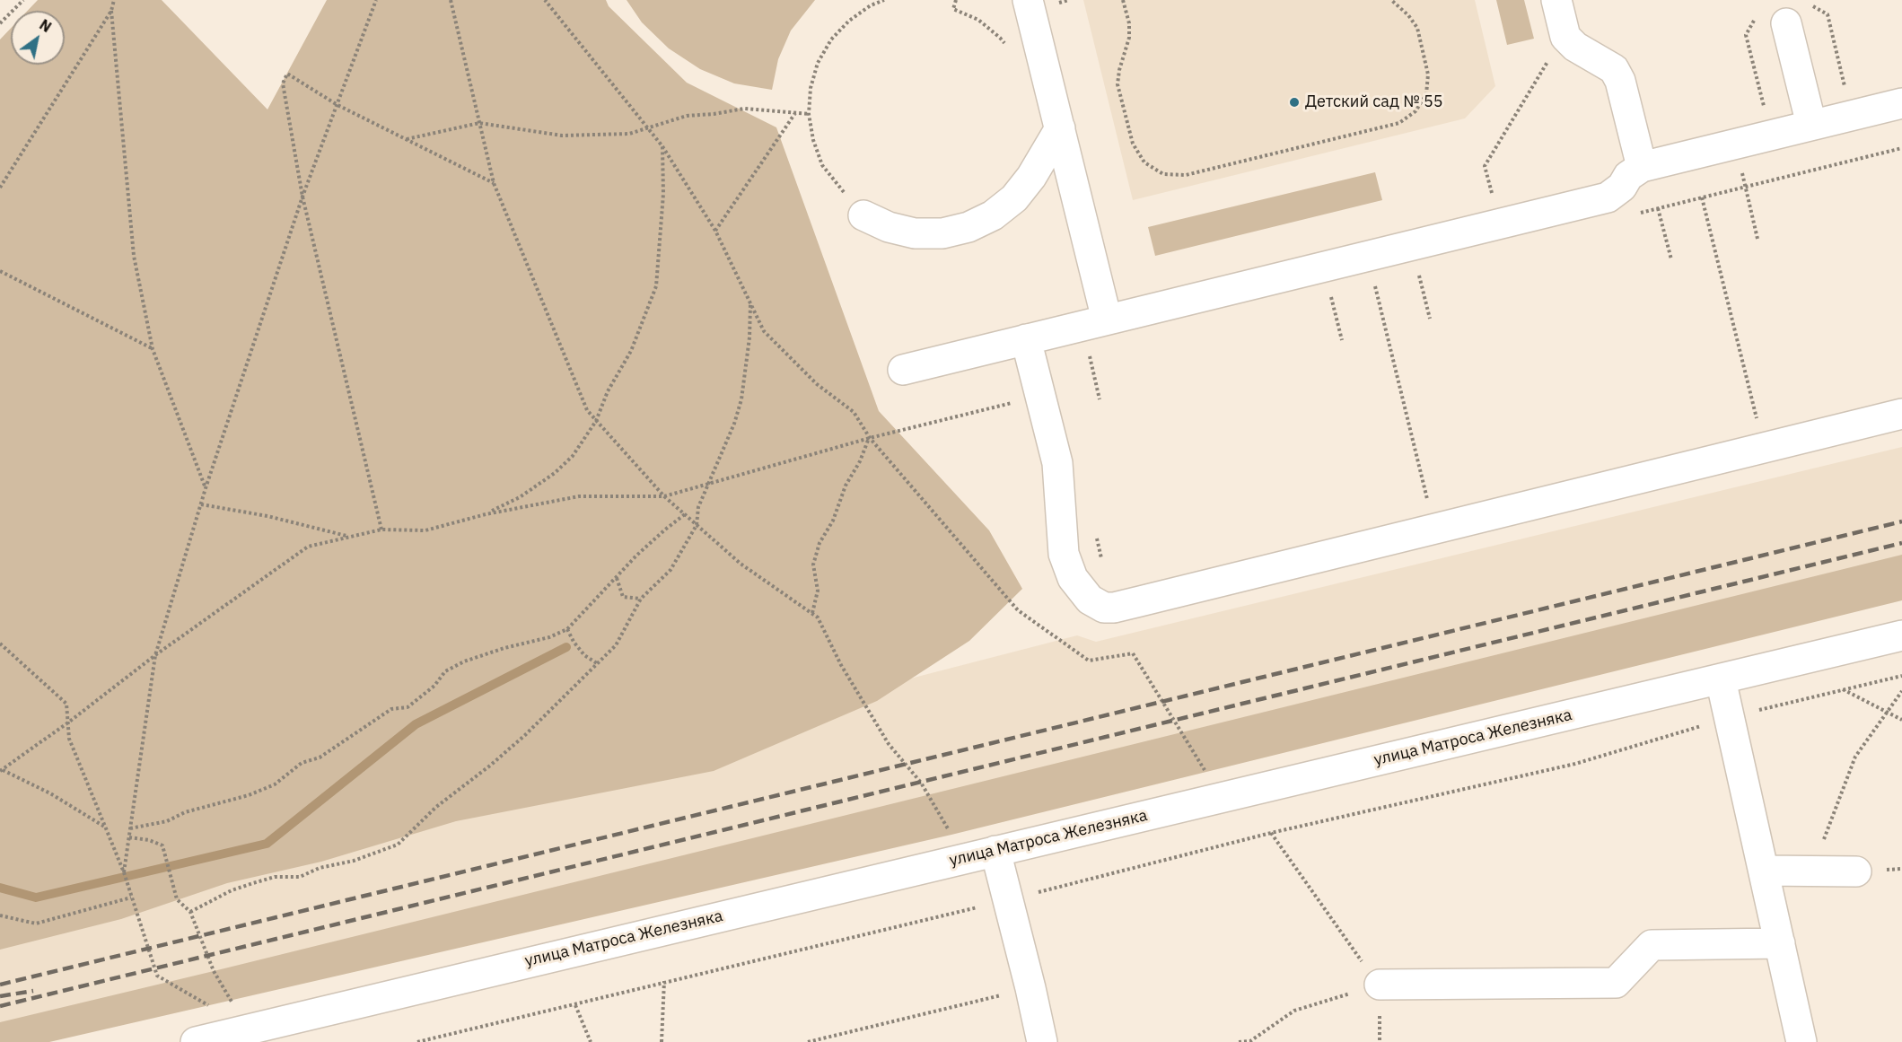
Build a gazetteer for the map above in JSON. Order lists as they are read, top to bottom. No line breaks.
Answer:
{"streets":{"street":["улица Матроса Железняка"]},"places":["Детский сад № 55"],"north":"top right"}
